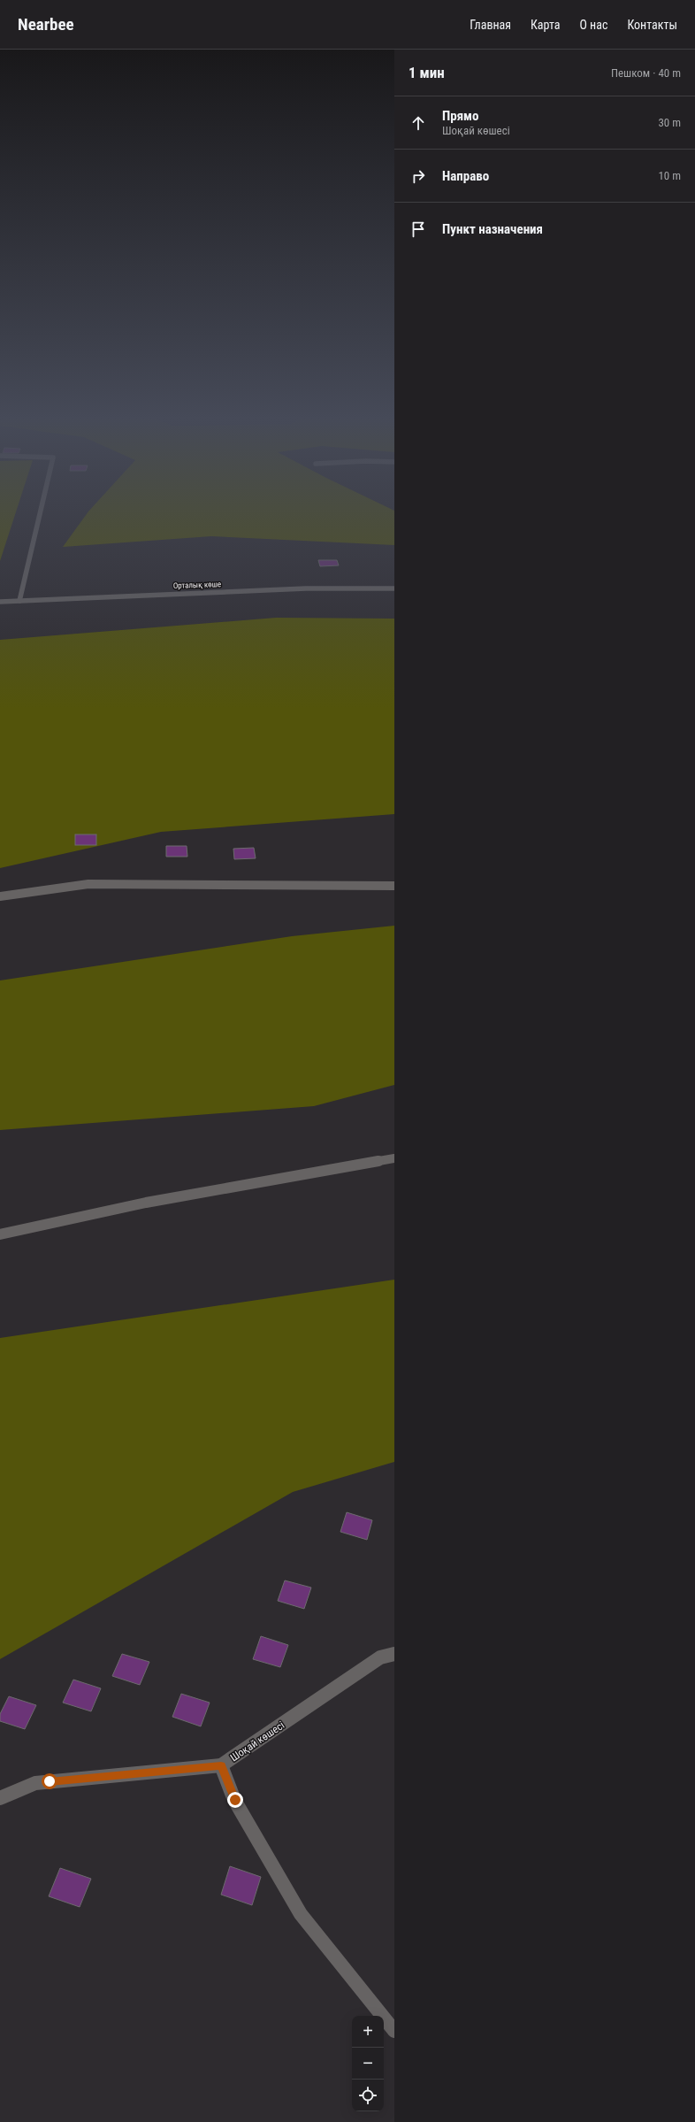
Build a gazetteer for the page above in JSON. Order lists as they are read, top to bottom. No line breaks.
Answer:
{"streets":{"street":["Орталық көше","Шоқай көшесі"]},"page":{"header":"Nearbee","nav":["Главная","Карта","О нас","Контакты"],"heading":["1 мин","Пешком · 40 m"],"list":[["Прямо","Шоқай көшесі","30 m"],["Направо","10 m"],"Пункт назначения"],"map_buttons":["+","−"]}}
